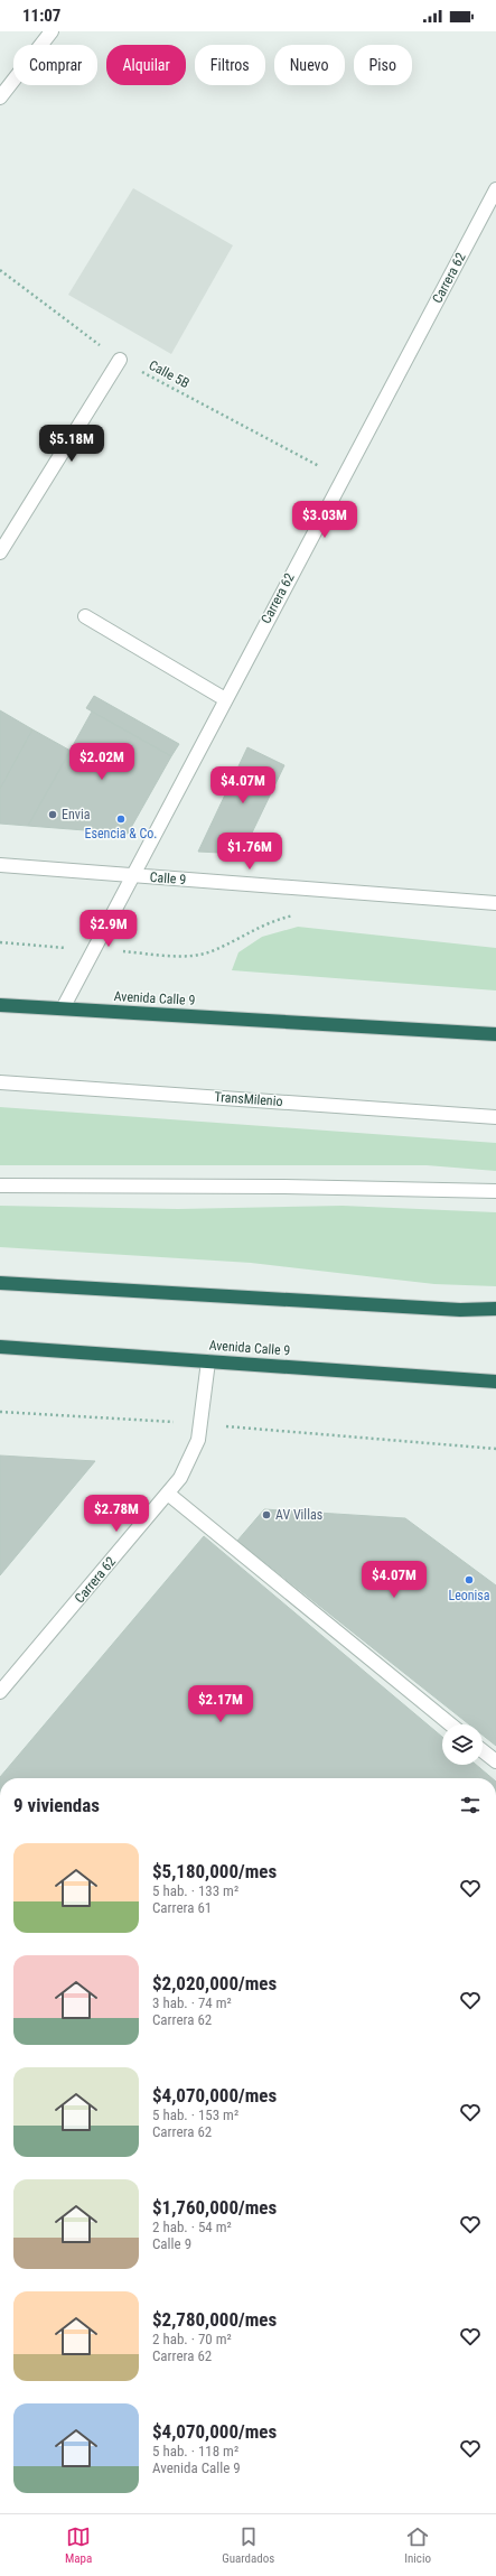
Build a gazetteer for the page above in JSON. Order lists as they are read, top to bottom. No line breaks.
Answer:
{"streets":{"highway":["Avenida Calle 9"],"street":["Carrera 62","Calle 9","TransMilenio"],"path":["Calle 5B"]},"crossings":[["Carrera 62","Calle 5B"],["Carrera 62","Calle 9"],["Carrera 62","Avenida Calle 9"]],"places":["Envia","Esencia & Co.","AV Villas","Leonisa"],"page":{"status":"11:07","chip":["Comprar","Alquilar","Filtros","Nuevo","Piso"],"price":["$5.18M","$3.03M","$2.02M","$4.07M","$1.76M","$2.9M","$2.78M","$4.07M","$2.17M"],"heading":"9 viviendas","list":[{"name":"$5,180,000/mes","note":"5 hab. · 133 m² · Carrera 61"},{"name":"$2,020,000/mes","note":"3 hab. · 74 m² · Carrera 62"},{"name":"$4,070,000/mes","note":"5 hab. · 153 m² · Carrera 62"},{"name":"$1,760,000/mes","note":"2 hab. · 54 m² · Calle 9"},{"name":"$2,780,000/mes","note":"2 hab. · 70 m² · Carrera 62"},{"name":"$4,070,000/mes","note":"5 hab. · 118 m² · Avenida Calle 9"}],"tabs":["Mapa","Guardados","Inicio"]}}
